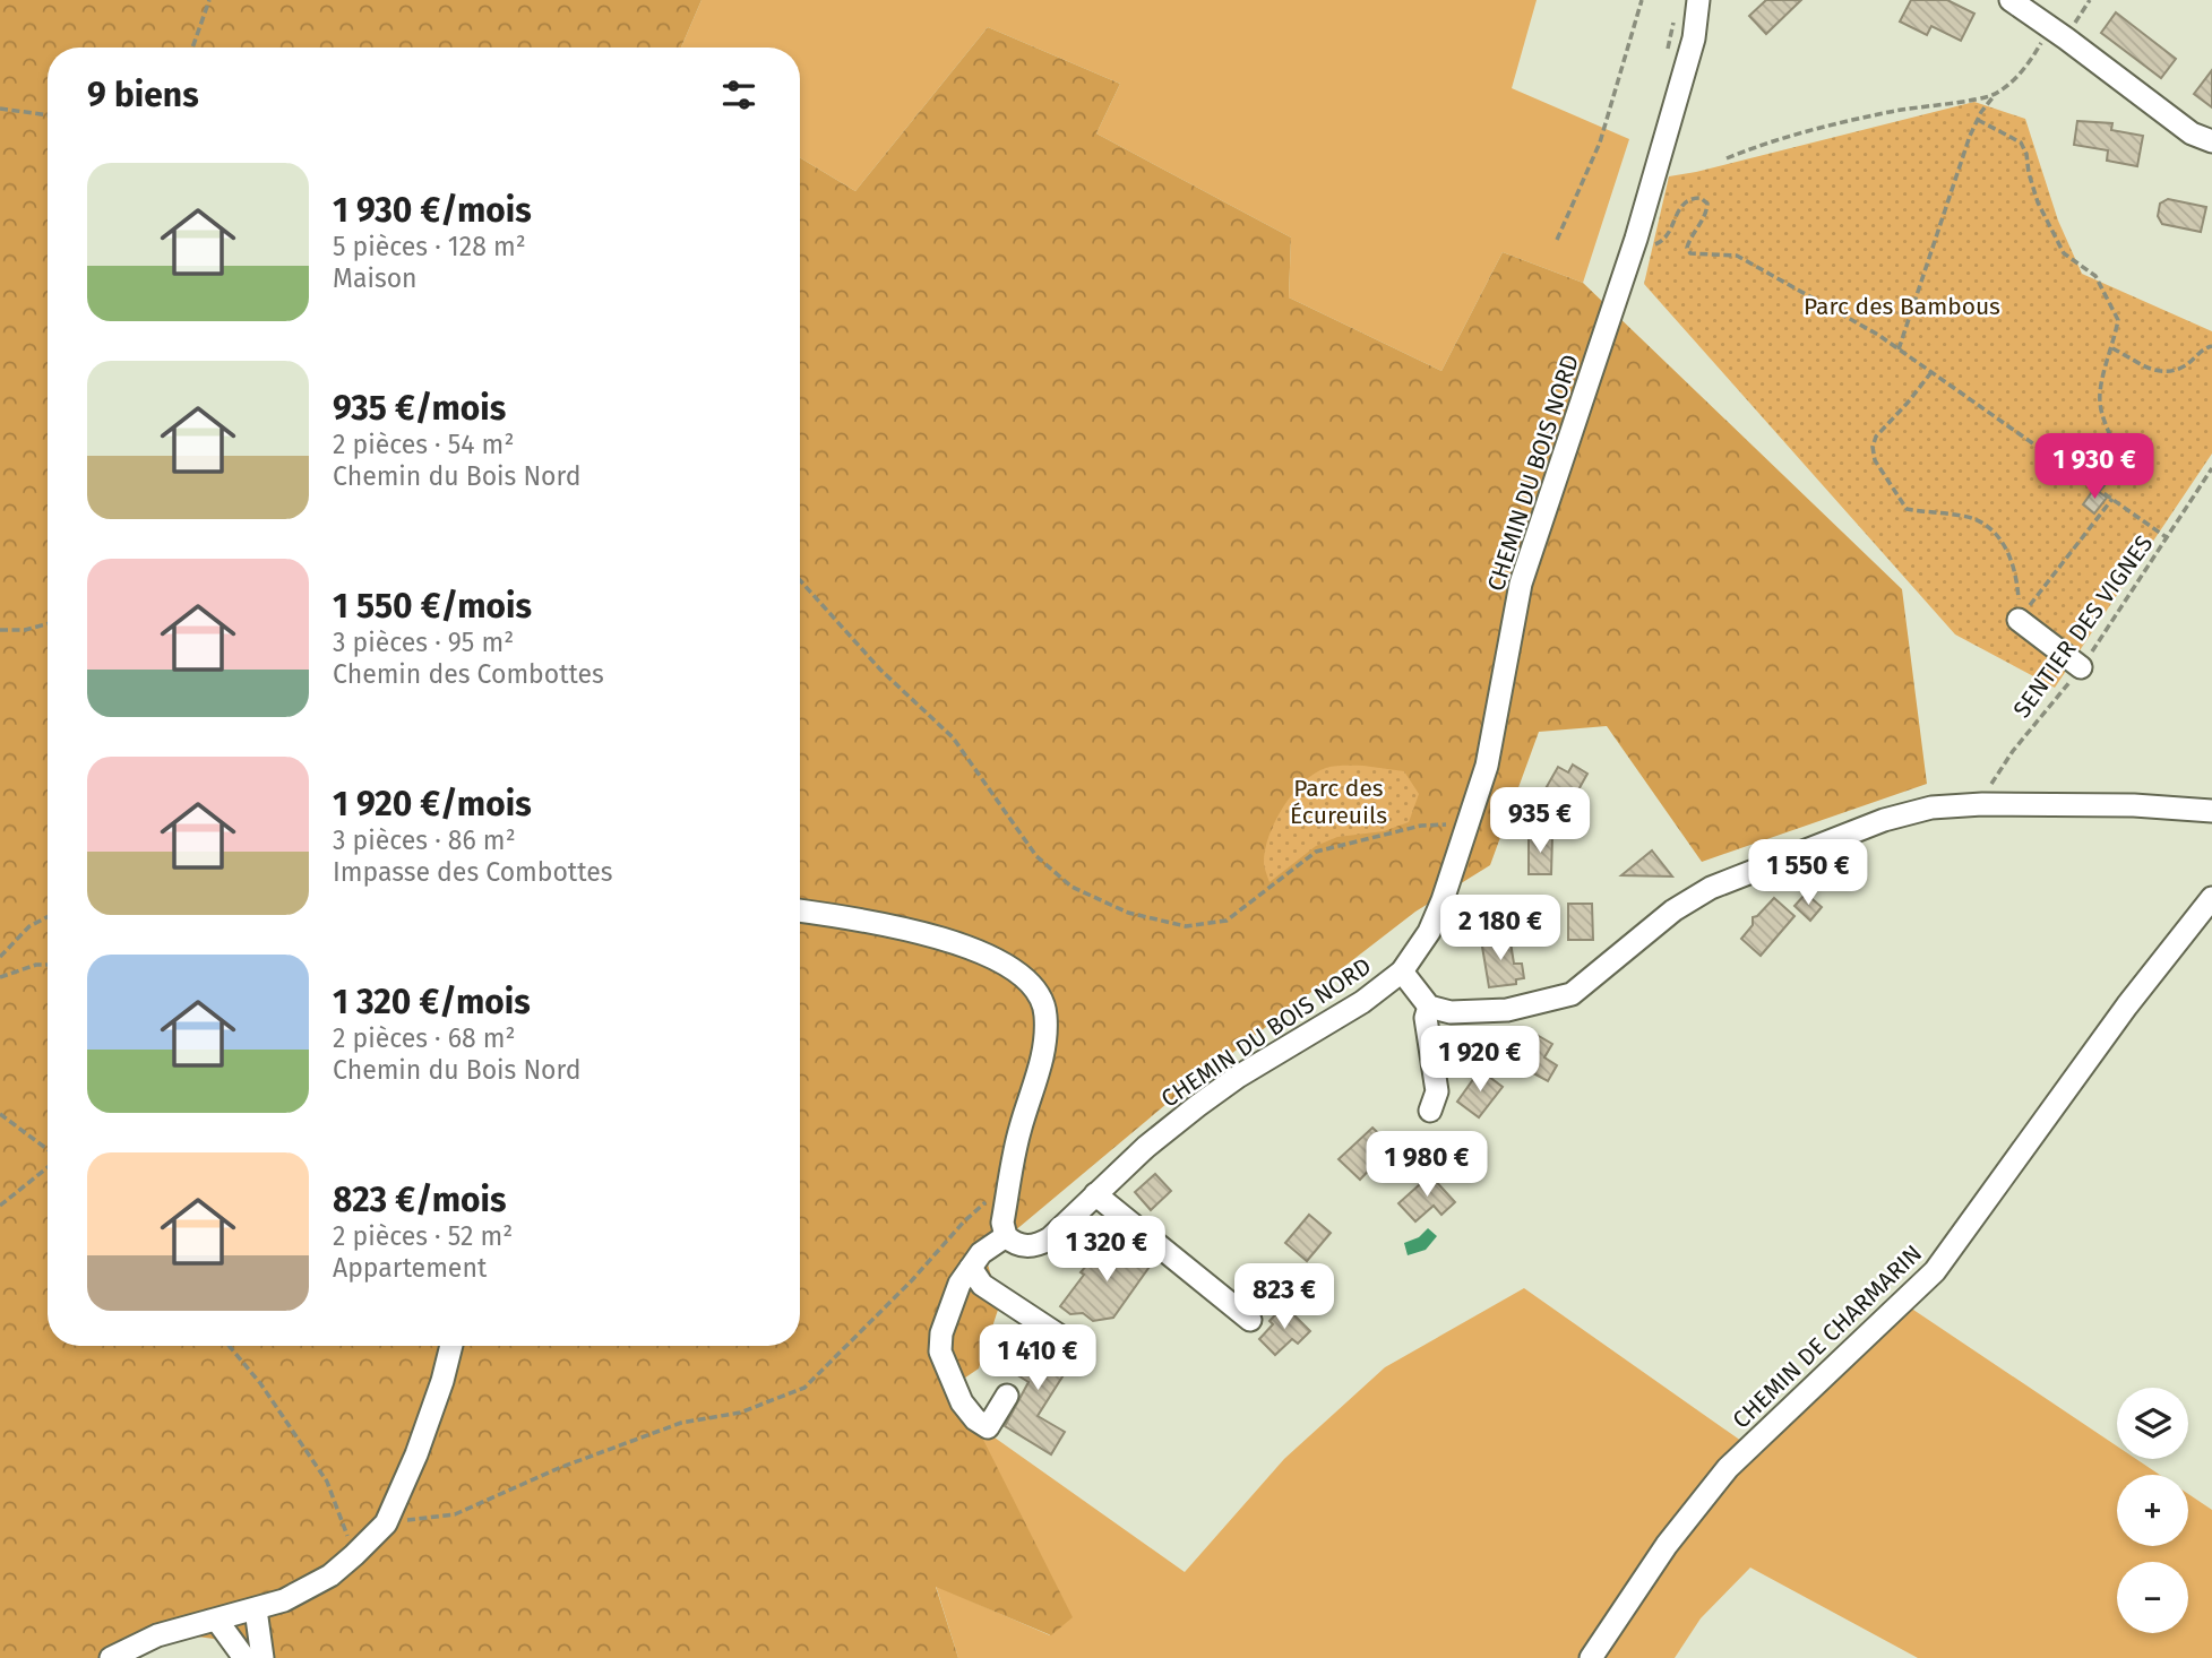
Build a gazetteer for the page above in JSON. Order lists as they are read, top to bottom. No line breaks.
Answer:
{"streets":{"street":["CHEMIN DU BOIS NORD","CHEMIN DE CHARMARIN"],"path":["SENTIER DES VIGNES"]},"parks":["Parc des Bambous","Parc des Écureuils"],"page":{"heading":"9 biens","list":[{"name":"1 930 €/mois","note":"5 pièces · 128 m² · Maison"},{"name":"935 €/mois","note":"2 pièces · 54 m² · Chemin du Bois Nord"},{"name":"1 550 €/mois","note":"3 pièces · 95 m² · Chemin des Combottes"},{"name":"1 920 €/mois","note":"3 pièces · 86 m² · Impasse des Combottes"},{"name":"1 320 €/mois","note":"2 pièces · 68 m² · Chemin du Bois Nord"},{"name":"823 €/mois","note":"2 pièces · 52 m² · Appartement"}],"price":["1 930 €","935 €","1 550 €","2 180 €","1 920 €","1 980 €","1 320 €","823 €","1 410 €"],"map_buttons":["+","−"]}}
